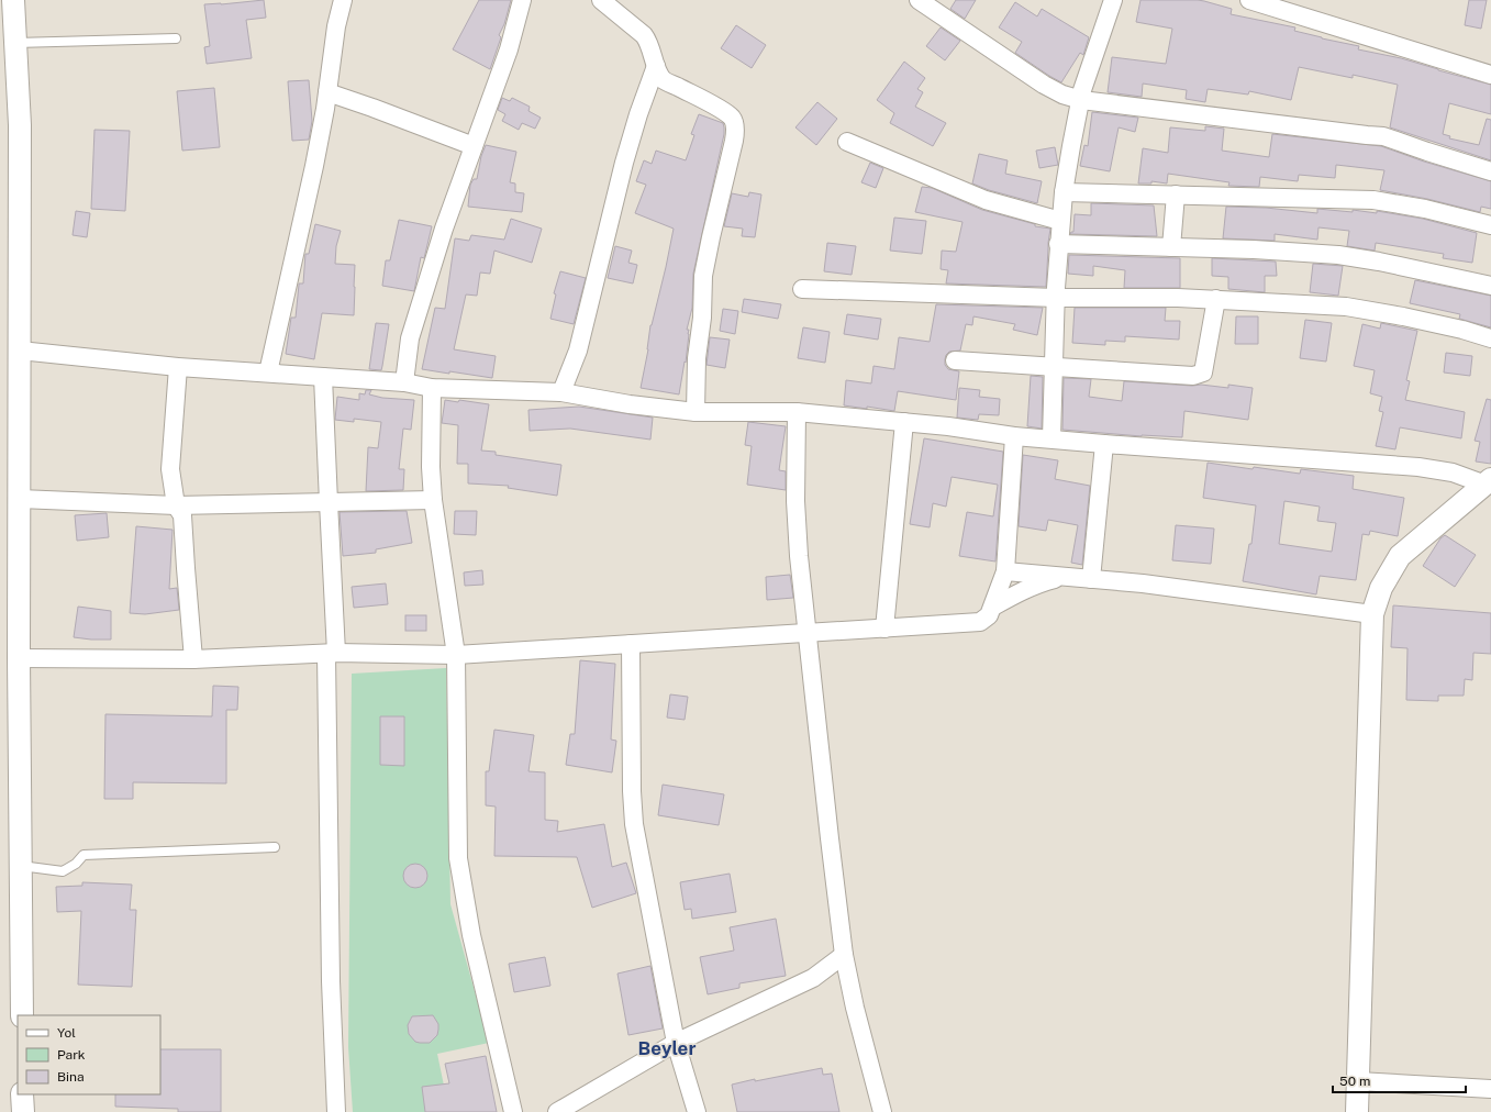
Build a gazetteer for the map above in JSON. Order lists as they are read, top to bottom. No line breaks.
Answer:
{"districts":["Beyler"],"legend":["Yol","Park","Bina"],"scale_bar":"50 m"}
